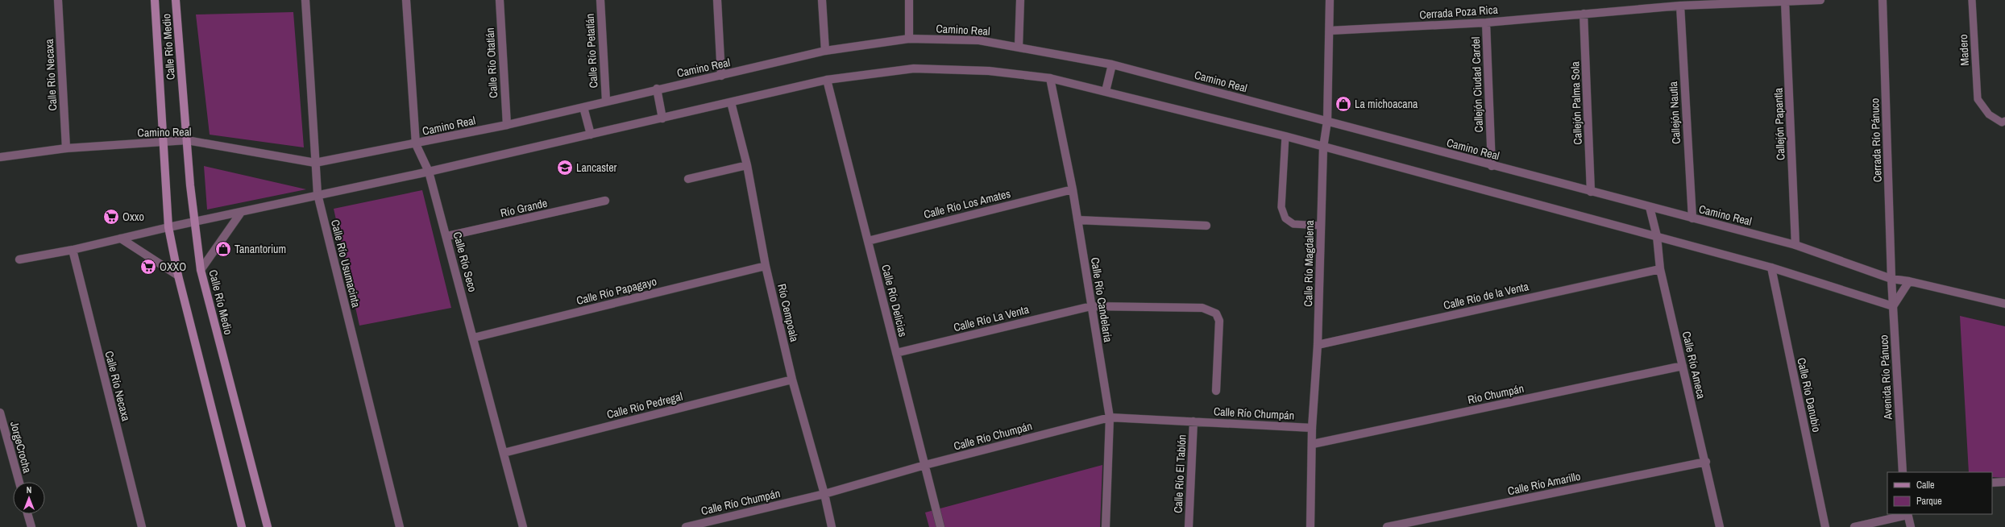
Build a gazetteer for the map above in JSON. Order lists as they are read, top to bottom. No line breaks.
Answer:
{"streets":{"main road":["Calle Río Medio"],"street":["Cerrada Poza Rica","Camino Real","Calle Río Petatlán","Calle Río Otatlán","Calle Río Necaxa","Callejón Ciudad Cardel","Callejón Palma Sola","Callejón Nautla","Callejón Papantla","Cerrada Río Pánuco","Calle Río Los Amates","Río Grande","Calle Río Seco","Calle Río Usumacinta","Calle Río Magdalena","Calle Río Papagayo","Calle Río de la Venta","Calle Río Candelaria","Calle Río Delicias","Río Cempoala","Calle Río La Venta","Calle Río Ameca","Avenida Río Pánuco","Río Chumpán","Calle Río Danubio","Calle Río Pedregal","Calle Río Chumpán","JorgeCrocha","Calle Río El Tablón","Calle Río Amarillo"],"lane":["Madero"]},"crossings":[["Cerrada Poza Rica","Callejón Ciudad Cardel"],["Cerrada Poza Rica","Callejón Palma Sola"],["Cerrada Poza Rica","Callejón Nautla"],["Cerrada Poza Rica","Callejón Papantla"],["Cerrada Poza Rica","Calle Río Magdalena"],["Camino Real","Calle Río Medio"],["Camino Real","Calle Río Petatlán"],["Camino Real","Calle Río Otatlán"],["Camino Real","Calle Río Necaxa"],["Camino Real","Callejón Ciudad Cardel"],["Camino Real","Callejón Palma Sola"],["Camino Real","Callejón Nautla"],["Camino Real","Callejón Papantla"],["Camino Real","Cerrada Río Pánuco"],["Camino Real","Calle Río Seco"],["Camino Real","Calle Río Usumacinta"],["Camino Real","Calle Río Magdalena"],["Camino Real","Calle Río Ameca"],["Camino Real","Avenida Río Pánuco"],["Cerrada Río Pánuco","Avenida Río Pánuco"],["Calle Río Los Amates","Calle Río Candelaria"],["Calle Río Los Amates","Calle Río Delicias"],["Río Grande","Calle Río Seco"],["Calle Río Seco","Calle Río Papagayo"],["Calle Río Seco","Calle Río Pedregal"],["Calle Río Magdalena","Calle Río de la Venta"],["Calle Río Magdalena","Río Chumpán"],["Calle Río Magdalena","Calle Río Chumpán"],["Calle Río Papagayo","Río Cempoala"],["Calle Río de la Venta","Calle Río Ameca"],["Calle Río Candelaria","Calle Río La Venta"],["Calle Río Candelaria","Calle Río Chumpán"],["Calle Río Delicias","Calle Río La Venta"],["Calle Río Delicias","Calle Río Chumpán"],["Río Cempoala","Calle Río Pedregal"],["Río Cempoala","Calle Río Chumpán"],["Calle Río Ameca","Río Chumpán"],["Calle Río Ameca","Calle Río Amarillo"],["Calle Río Chumpán","Calle Río El Tablón"]],"places":{"shop":["La michoacana","Tanantorium"],"school or university":["Lancaster"],"supermarket":["Oxxo","OXXO"]},"legend":["Calle","Parque"],"north":"top"}
